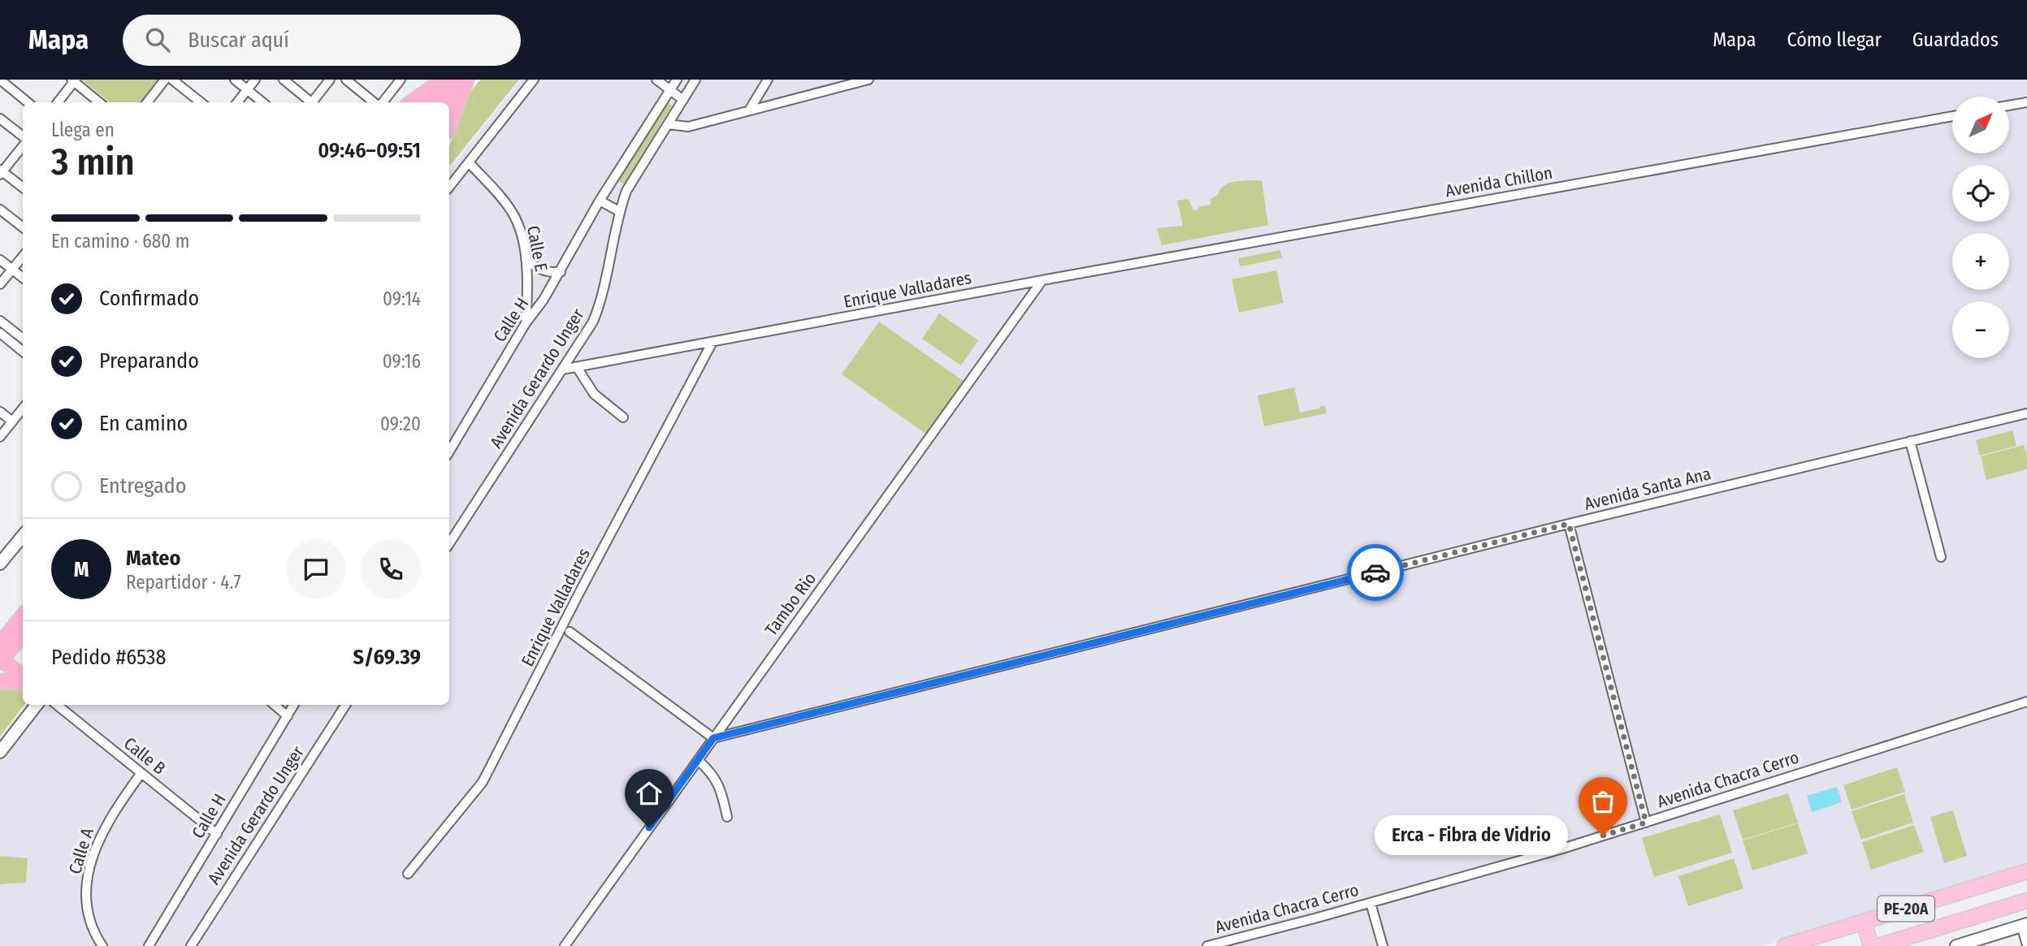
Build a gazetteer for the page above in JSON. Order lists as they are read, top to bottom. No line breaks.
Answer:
{"streets":{"main road":["PE-20A"],"street":["Avenida Chillon","Calle E","Enrique Valladares","Calle H","Avenida Gerardo Unger","Avenida Santa Ana","Tambo Rio","Calle B","Avenida Chacra Cerro","Calle A"]},"crossings":[["Avenida Chillon","Enrique Valladares"],["Avenida Chillon","Tambo Rio"],["Calle E","Calle H"],["Enrique Valladares","Avenida Gerardo Unger"],["Enrique Valladares","Tambo Rio"],["Calle H","Calle B"],["Avenida Santa Ana","Tambo Rio"],["Calle B","Calle A"]],"places":["Erca - Fibra de Vidrio"],"north":"top right","page":{"header":"Mapa","search":"Buscar aquí","nav":["Mapa","Cómo llegar","Guardados"],"map_buttons":["+","−"],"heading":["3 min","Llega en","09:46–09:51"],"panel":["Mateo","Repartidor · 4.7","Pedido #6538","S/69.39"],"bar":"En camino · 680 m","list":[["Confirmado","09:14"],["Preparando","09:16"],["En camino","09:20"],"Entregado"],"round":"M","bubble":"Erca - Fibra de Vidrio"}}
